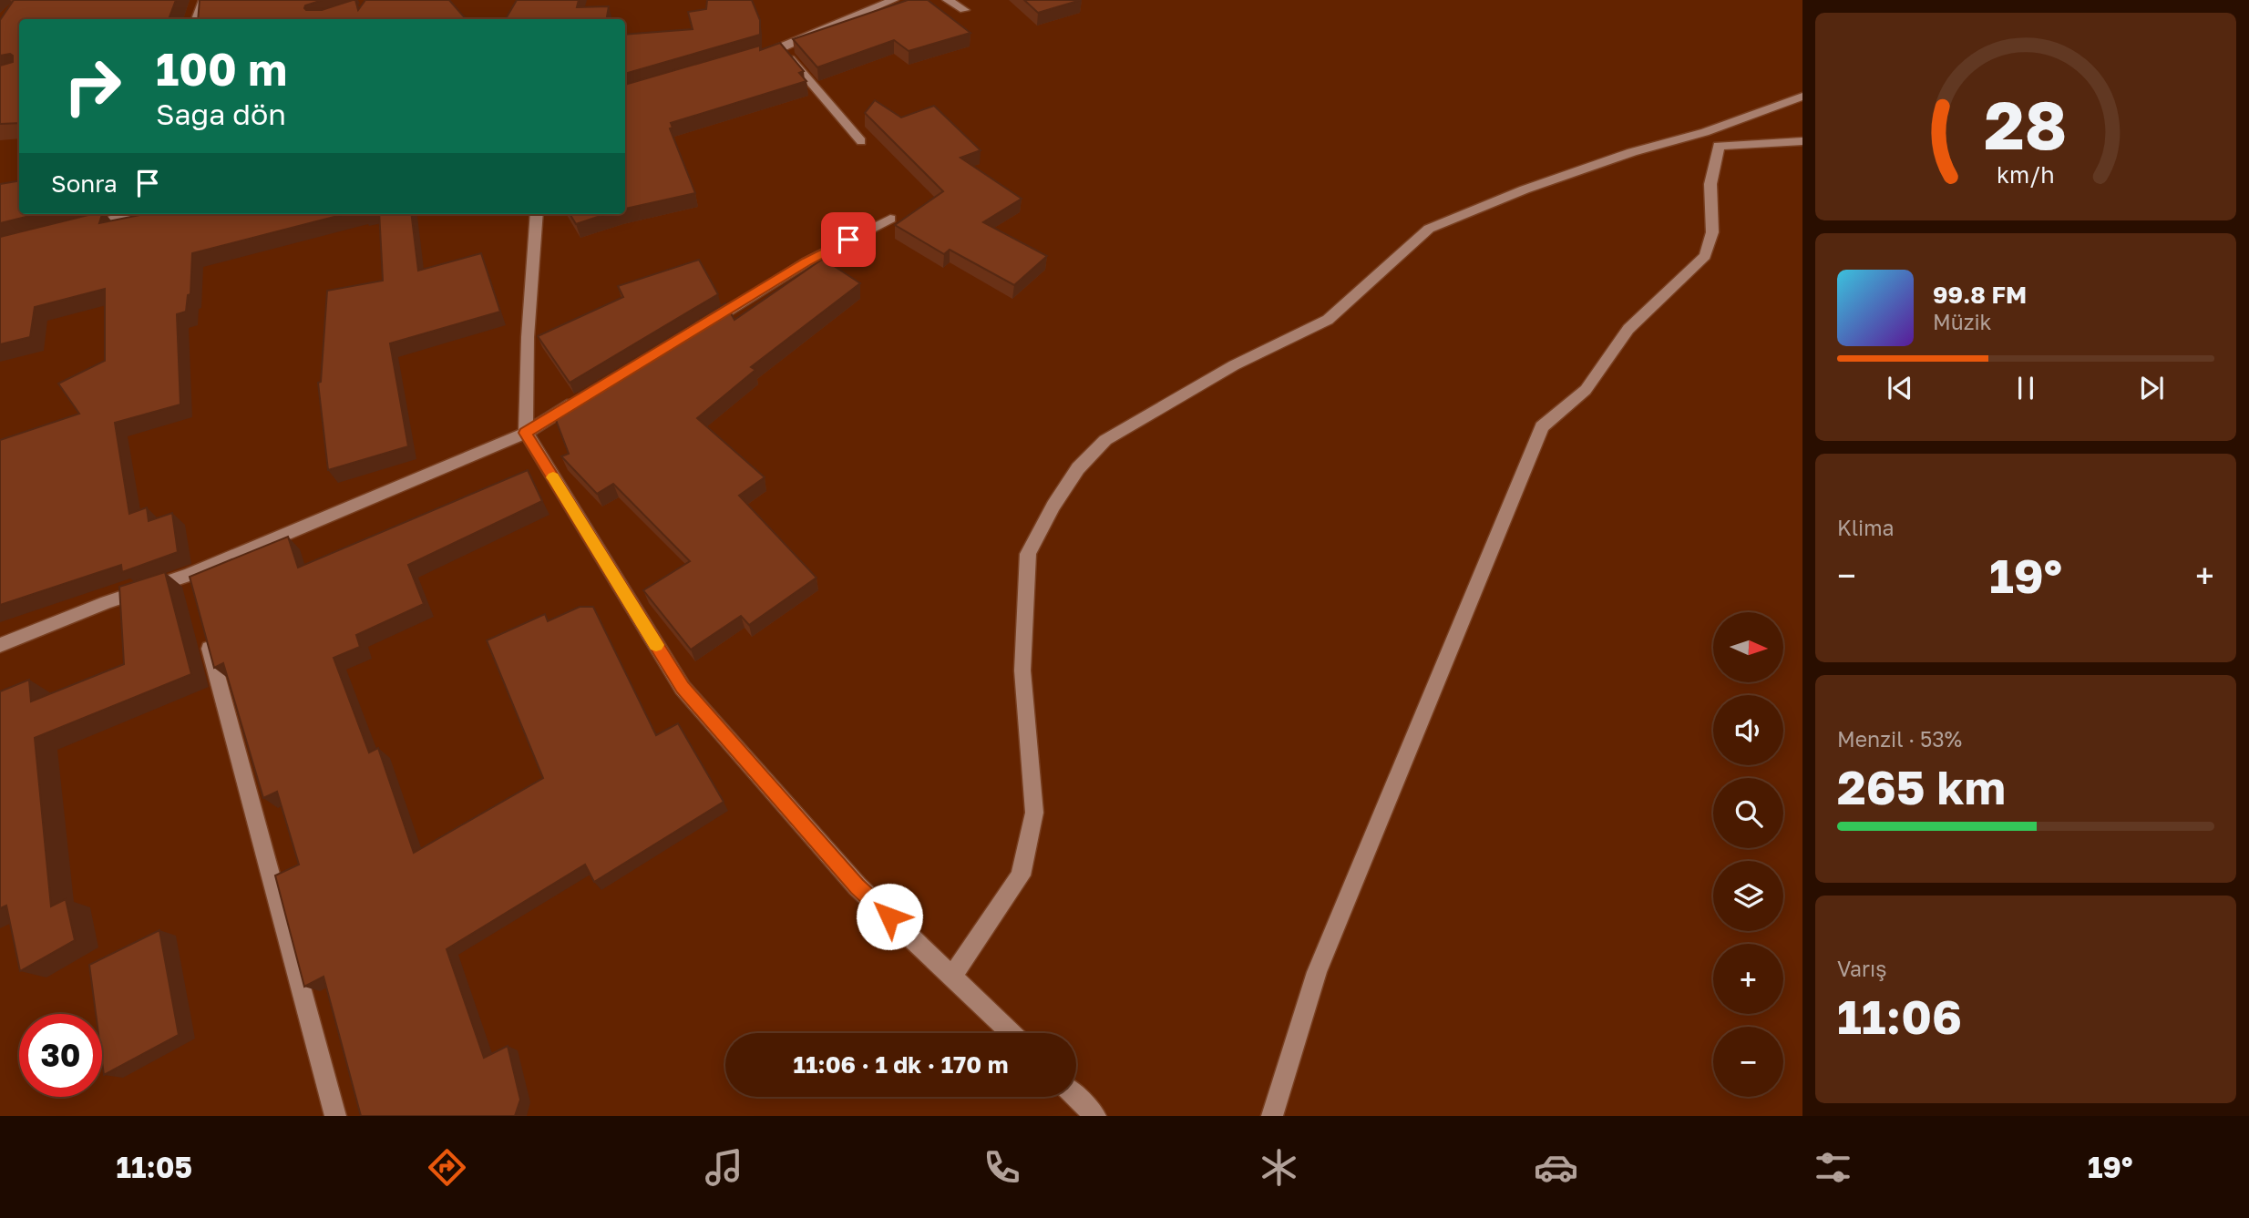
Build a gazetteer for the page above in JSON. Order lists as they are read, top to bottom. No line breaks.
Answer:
{"north":"right","page":{"turn":["100 m","Sağa dön"],"then":"Sonra","song":["99.8 FM","Müzik"],"tile":["Klima",["Menzil · 53%","265 km"],["Varış","11:06"]],"heat":["−","19°","+"],"map_buttons":["+","−"],"limit":"30","trip":"11:06 · 1 dk · 170 m","tabs":["11:05","19°"],"gauge":["28","km/h"]}}
